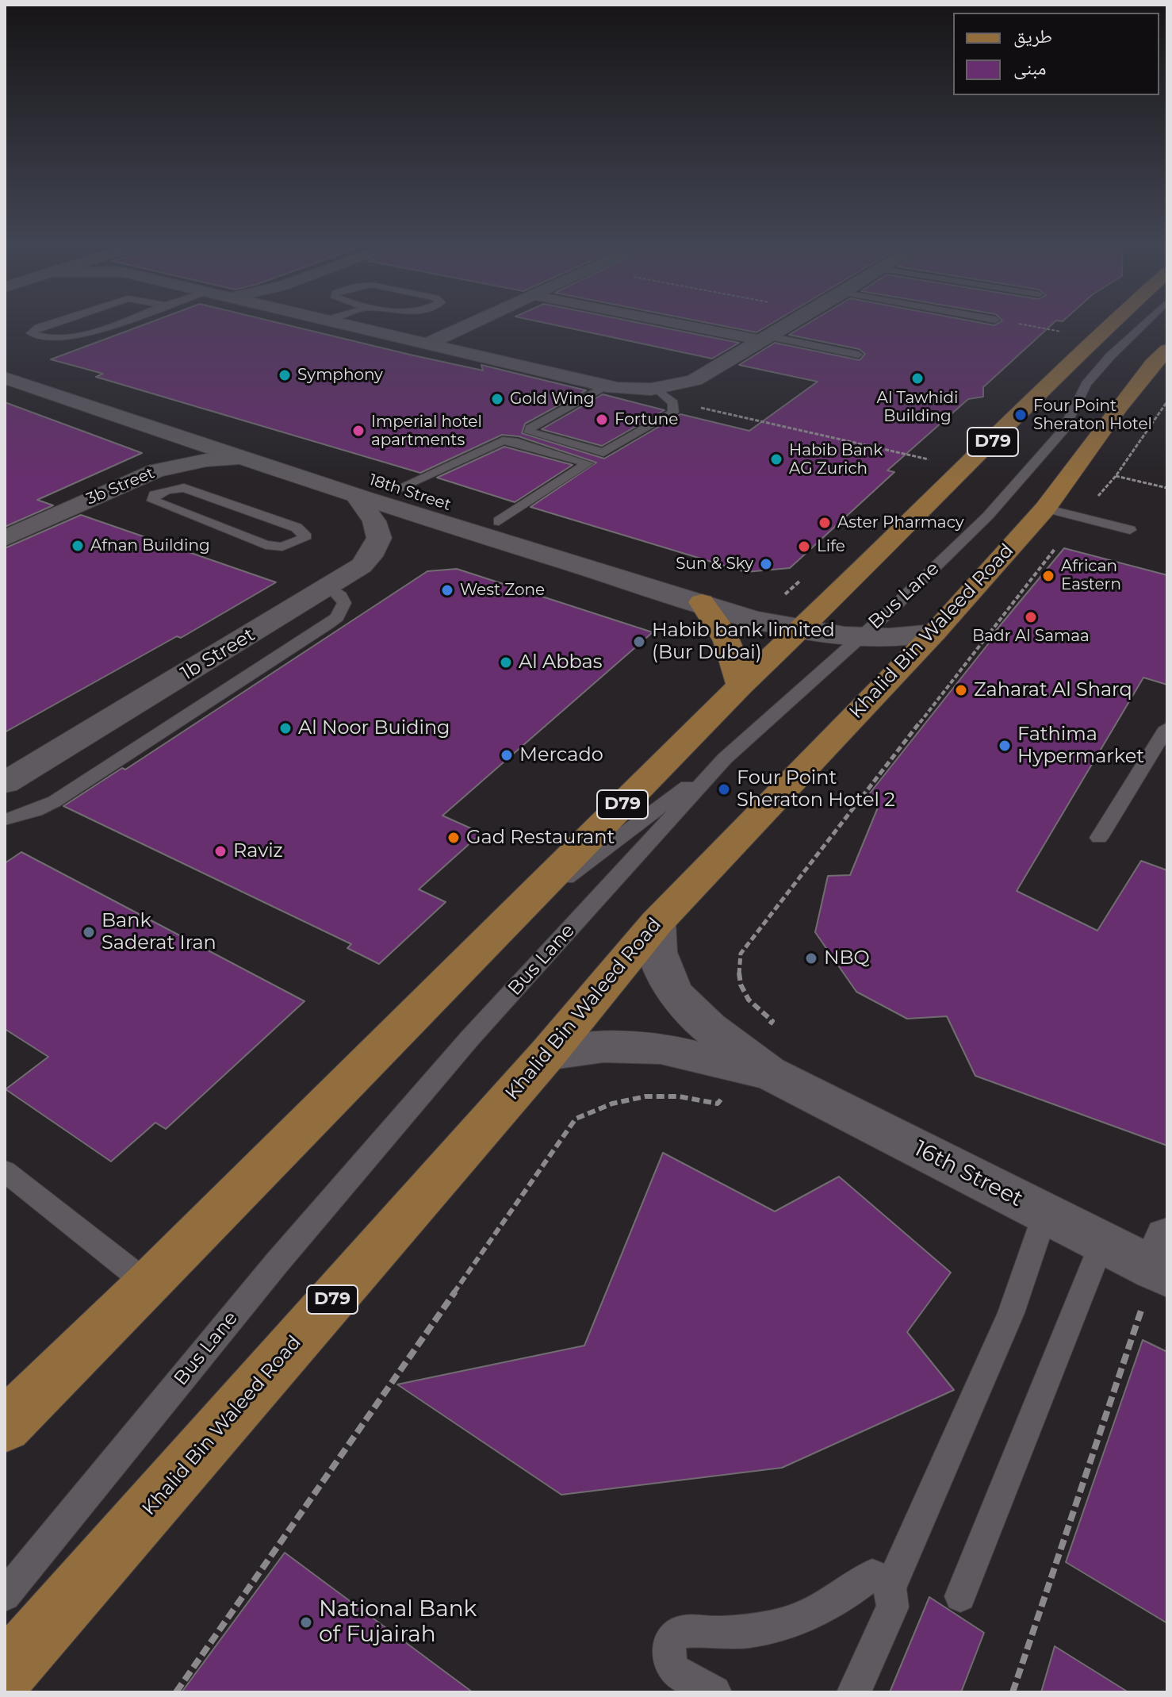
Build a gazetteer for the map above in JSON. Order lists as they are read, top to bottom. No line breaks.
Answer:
{"streets":{"main road":["D79","Khalid Bin Waleed Road"],"street":["3b Street","18th Street","1b Street","16th Street"],"lane":["Bus Lane"]},"crossings":[["D79","18th Street"],["3b Street","18th Street"],["18th Street","1b Street"],["Khalid Bin Waleed Road","16th Street"]],"places":["Symphony","Al Tawhidi Building","Gold Wing","Four Point Sheraton Hotel","Fortune","Imperial hotel apartments","Habib Bank AG Zurich","Aster Pharmacy","Afnan Building","Life","Sun & Sky","African Eastern","West Zone","Badr Al Samaa","Habib bank limited (Bur Dubai)","Al Abbas","Zaharat Al Sharq","Al Noor Buiding","Fathima Hypermarket","Mercado","Four Point Sheraton Hotel 2","Gad Restaurant","Raviz","Bank Saderat Iran","NBQ","National Bank of Fujairah"],"legend":["طريق","مبنى"]}
